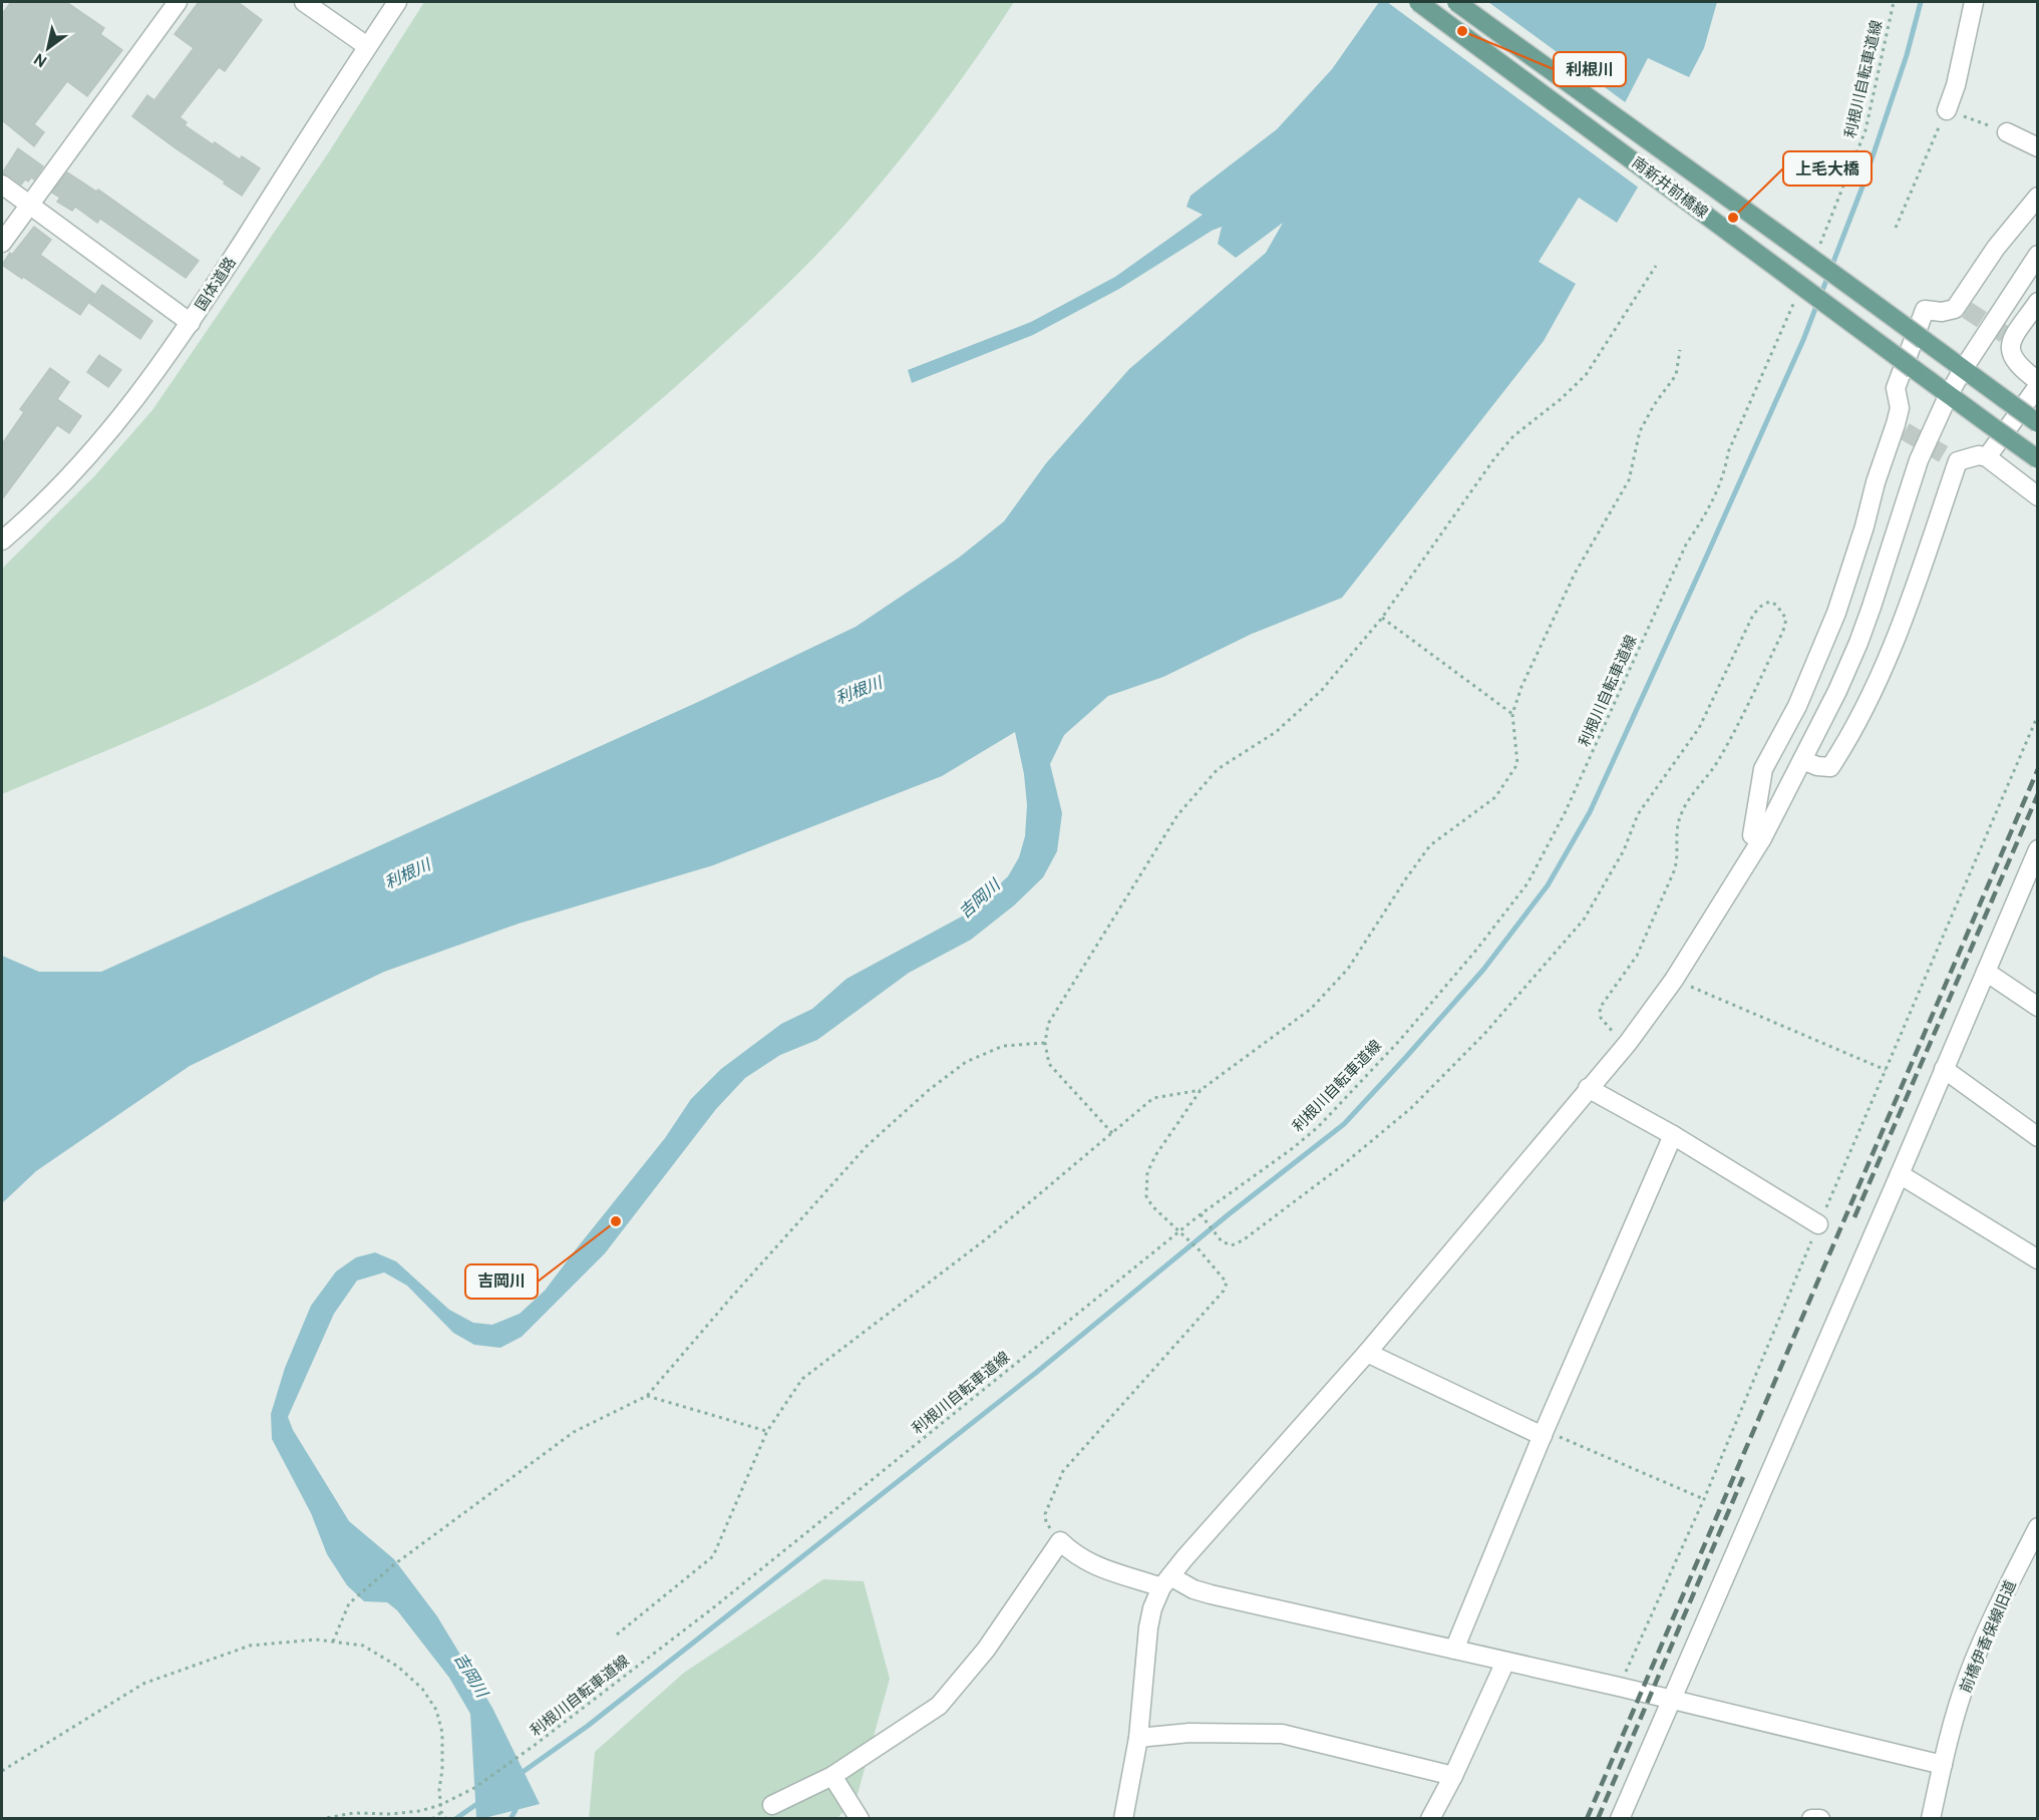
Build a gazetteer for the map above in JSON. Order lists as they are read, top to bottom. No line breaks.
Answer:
{"streets":{"main road":["南新井前橋線"],"street":["国体道路","前橋伊香保線旧道"],"path":["利根川自転車道線"]},"water":["利根川","吉岡川"],"places":["利根川","上毛大橋","吉岡川"],"north":"bottom left"}
